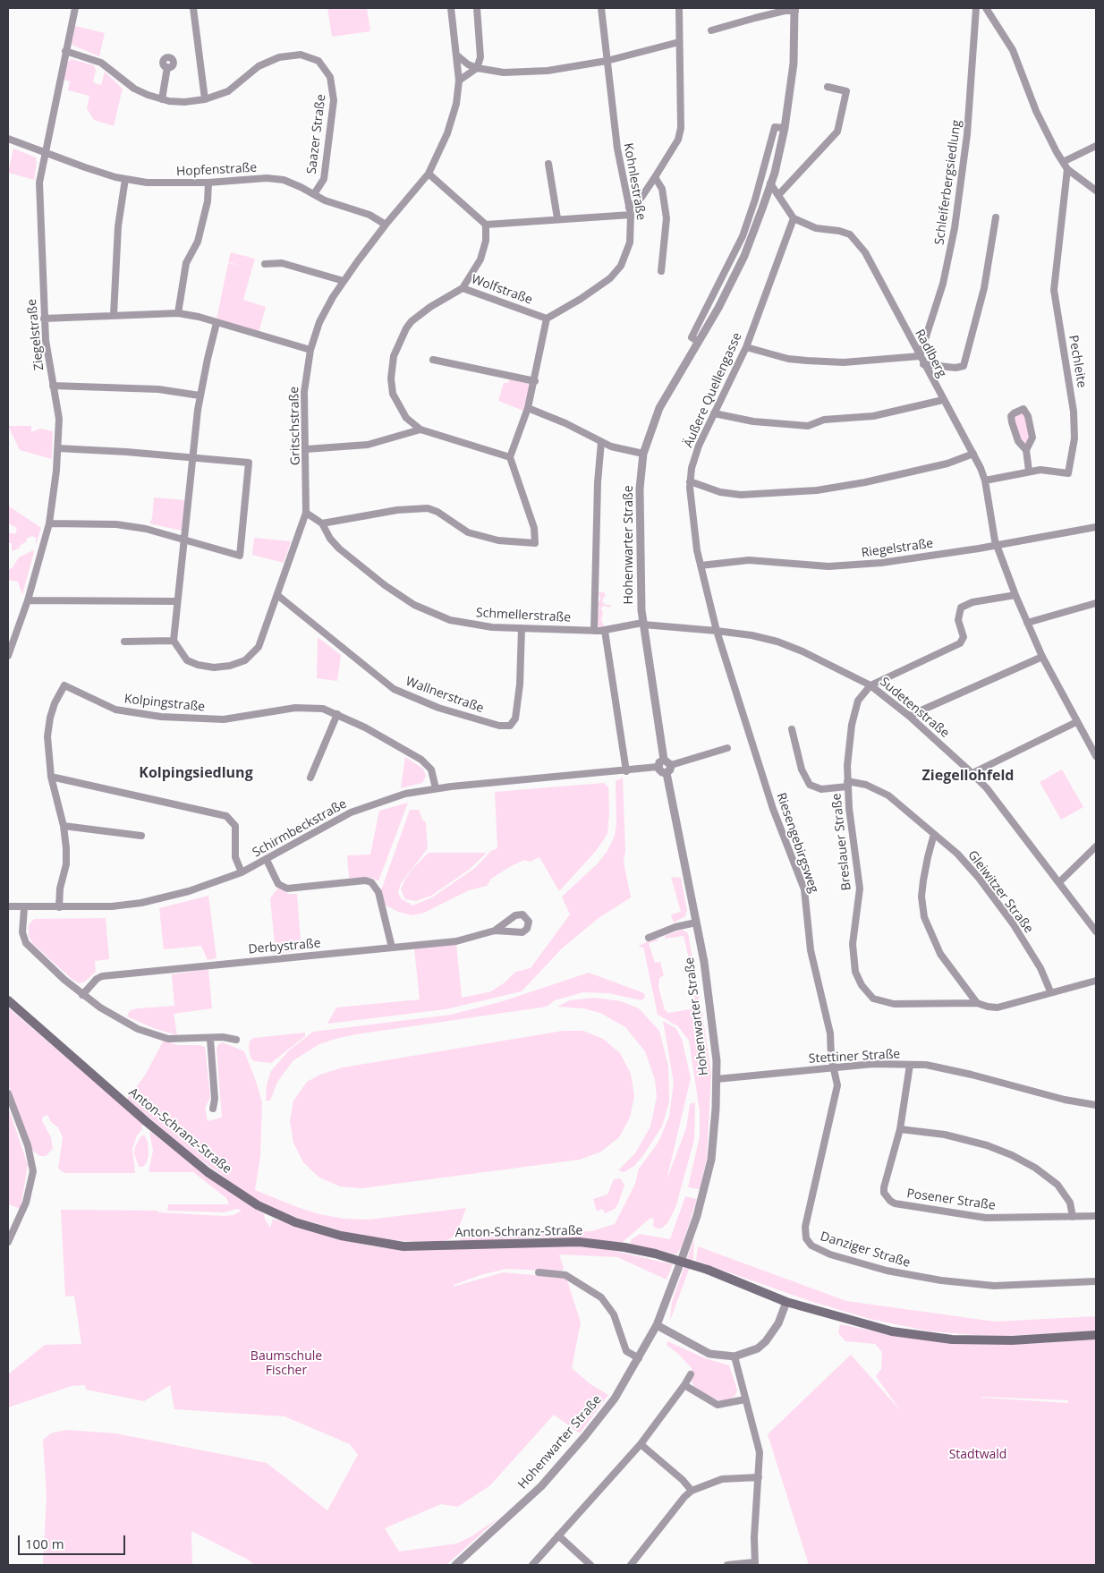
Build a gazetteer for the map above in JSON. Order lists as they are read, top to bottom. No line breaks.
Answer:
{"streets":{"main road":["Anton-Schranz-Straße"],"street":["Saazer Straße","Hopfenstraße","Kohnlestraße","Schleiferbergsiedlung","Wolfstraße","Ziegelstraße","Radlberg","Pechleite","Äußere Quellengasse","Gritschstraße","Hohenwarter Straße","Riegelstraße","Schmellerstraße","Wallnerstraße","Kolpingstraße","Sudetenstraße","Schirmbeckstraße","Breslauer Straße","Riesengebirgsweg","Gleiwitzer Straße","Derbystraße","Stettiner Straße","Posener Straße","Danziger Straße"]},"crossings":[["Saazer Straße","Hopfenstraße"],["Saazer Straße","Ziegelstraße"],["Hopfenstraße","Ziegelstraße"],["Hopfenstraße","Gritschstraße"],["Kohnlestraße","Wolfstraße"],["Schleiferbergsiedlung","Radlberg"],["Radlberg","Pechleite"],["Radlberg","Äußere Quellengasse"],["Radlberg","Riegelstraße"],["Äußere Quellengasse","Riegelstraße"],["Äußere Quellengasse","Sudetenstraße"],["Äußere Quellengasse","Riesengebirgsweg"],["Gritschstraße","Schmellerstraße"],["Gritschstraße","Wallnerstraße"],["Hohenwarter Straße","Schmellerstraße"],["Hohenwarter Straße","Sudetenstraße"],["Hohenwarter Straße","Schirmbeckstraße"],["Hohenwarter Straße","Stettiner Straße"],["Schmellerstraße","Wallnerstraße"],["Schmellerstraße","Sudetenstraße"],["Kolpingstraße","Schirmbeckstraße"],["Sudetenstraße","Breslauer Straße"],["Sudetenstraße","Riesengebirgsweg"],["Breslauer Straße","Gleiwitzer Straße"],["Riesengebirgsweg","Stettiner Straße"],["Riesengebirgsweg","Danziger Straße"],["Stettiner Straße","Posener Straße"],["Stettiner Straße","Danziger Straße"]],"districts":["Kolpingsiedlung","Ziegellohfeld"],"parks":["Baumschule Fischer","Stadtwald"],"scale_bar":"100 m"}
